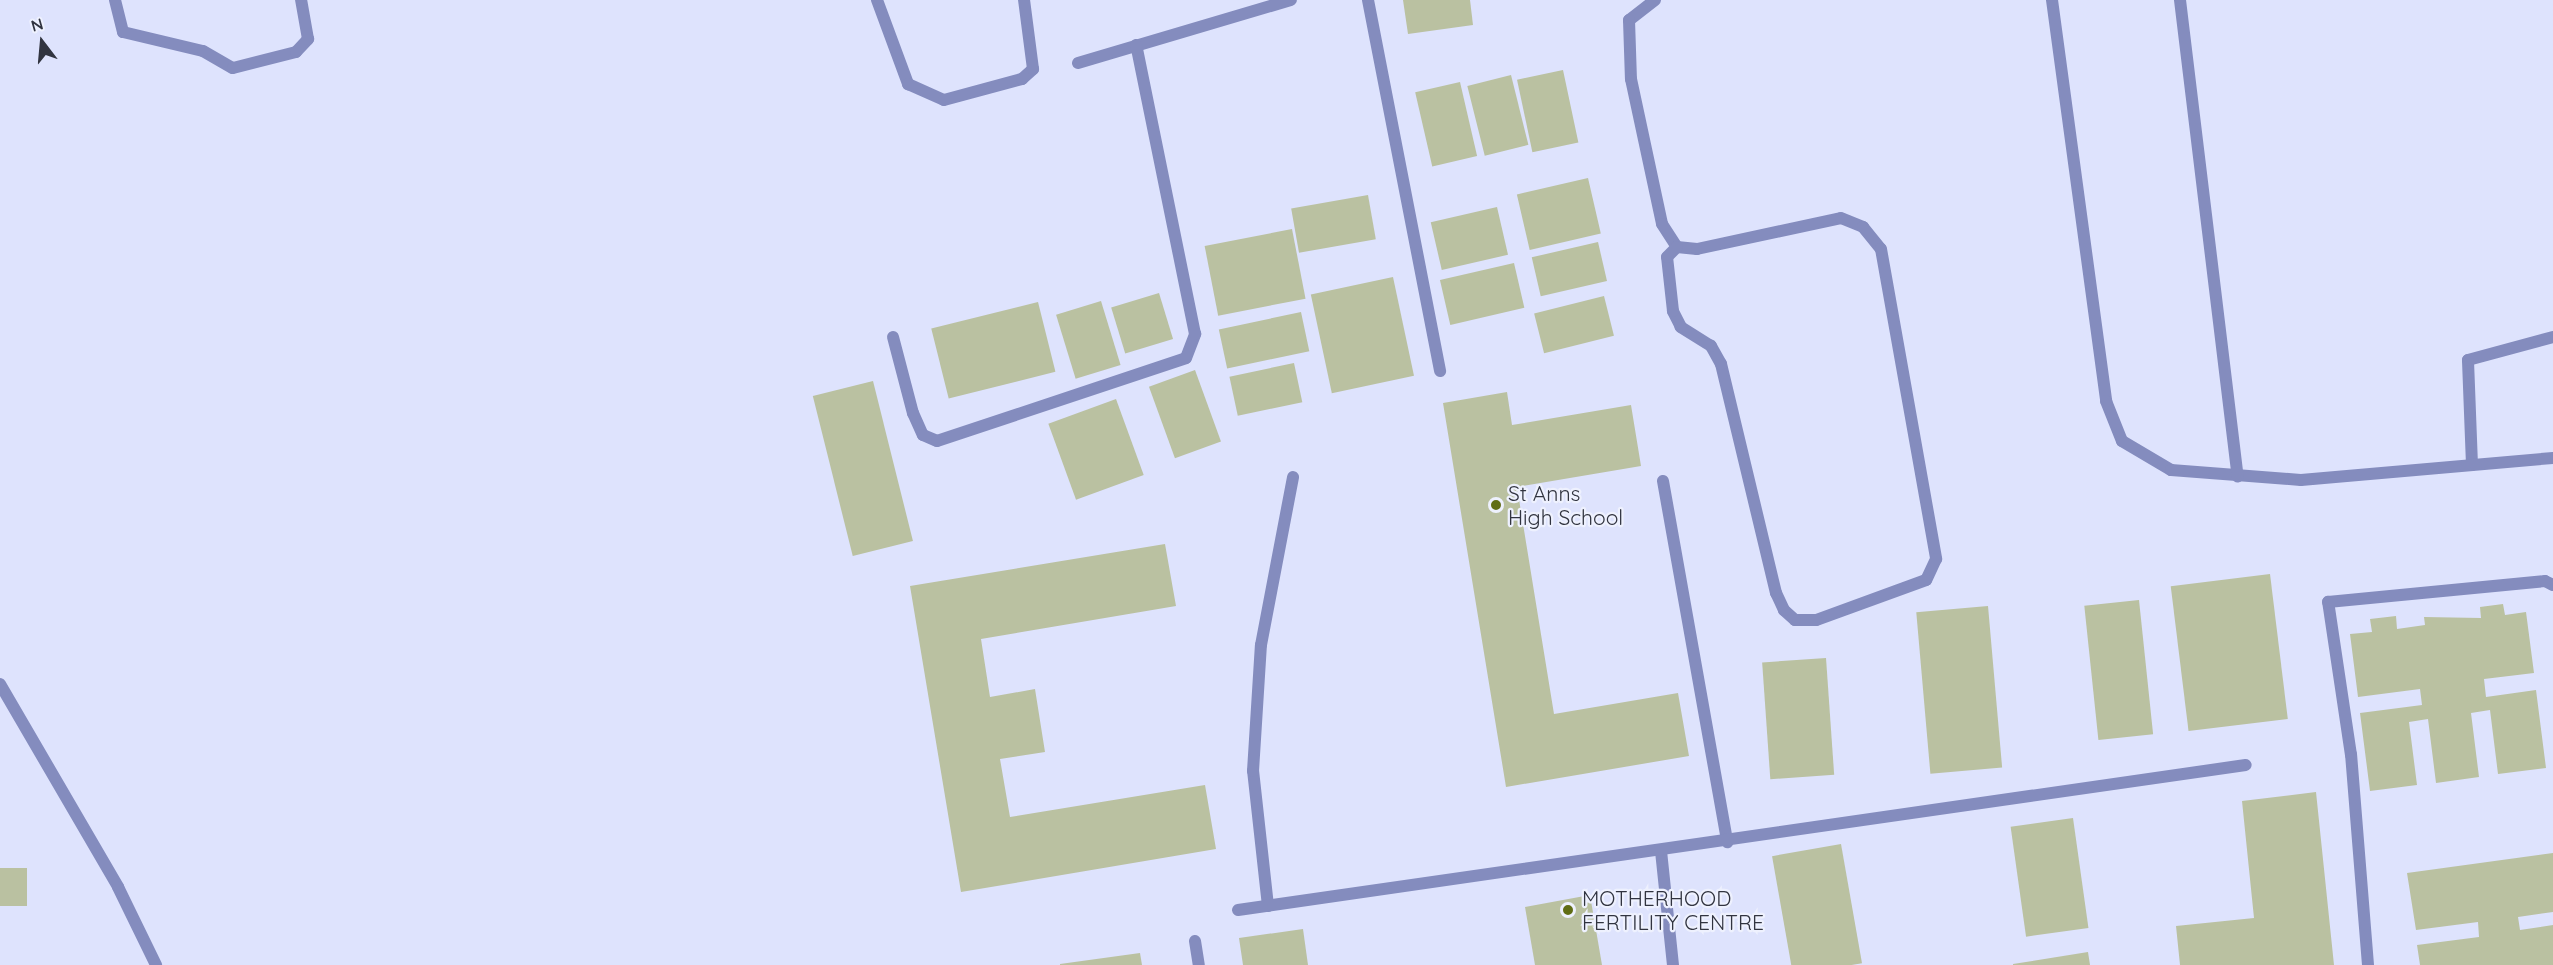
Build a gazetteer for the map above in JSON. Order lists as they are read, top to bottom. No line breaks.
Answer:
{"places":["St Anns High School","MOTHERHOOD FERTILITY CENTRE"],"north":"top"}
